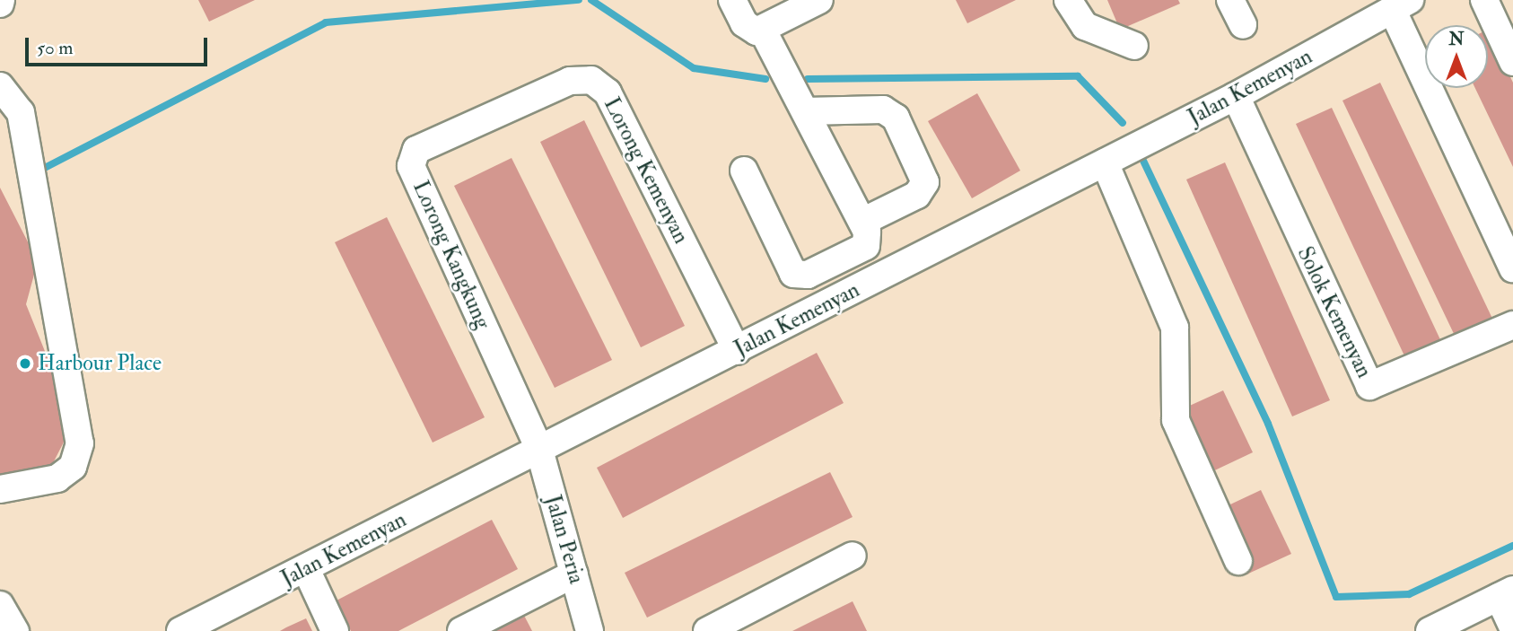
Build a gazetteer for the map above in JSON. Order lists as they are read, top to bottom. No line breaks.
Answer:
{"streets":{"street":["Jalan Kemenyan","Lorong Kemenyan","Lorong Kangkung","Solok Kemenyan","Jalan Peria"]},"crossings":[["Jalan Kemenyan","Lorong Kemenyan"],["Jalan Kemenyan","Lorong Kangkung"],["Jalan Kemenyan","Solok Kemenyan"],["Jalan Kemenyan","Jalan Peria"],["Lorong Kemenyan","Lorong Kangkung"],["Lorong Kangkung","Jalan Peria"]],"places":["Harbour Place"],"scale_bar":"50 m","north":"top"}
